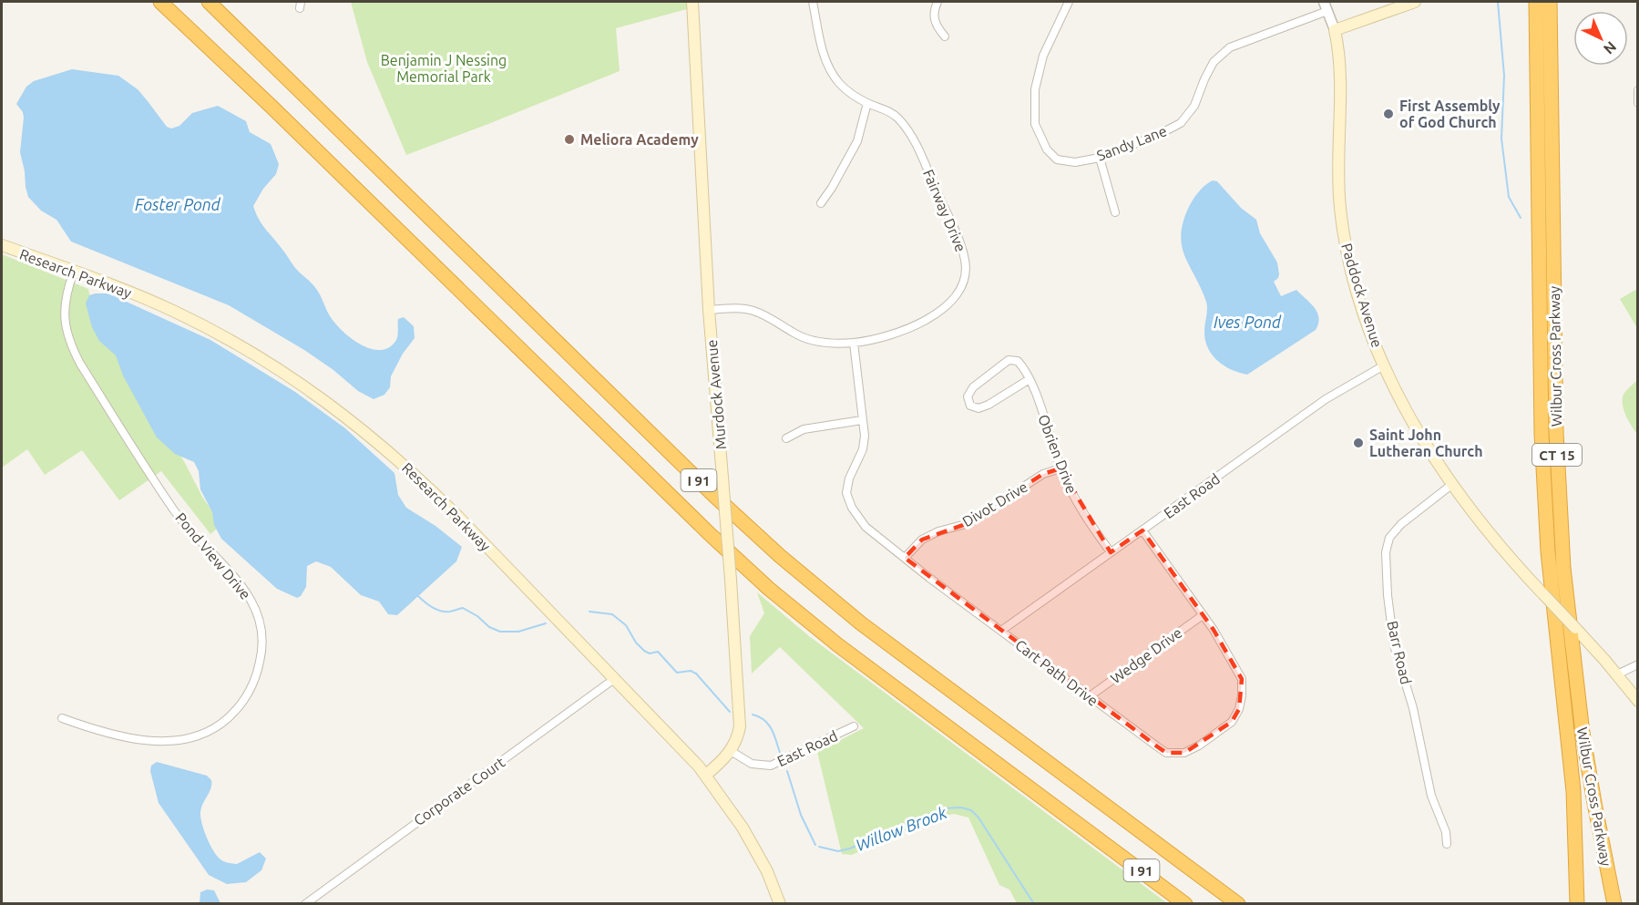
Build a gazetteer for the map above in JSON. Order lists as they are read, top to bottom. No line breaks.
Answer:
{"streets":{"highway":["Wilbur Cross Parkway","CT 15","I 91"],"main road":["Research Parkway","Paddock Avenue","Murdock Avenue"],"street":["Sandy Lane","Fairway Drive","Obrien Drive","East Road","Divot Drive","Pond View Drive","Barr Road","Wedge Drive","Cart Path Drive","Corporate Court"]},"crossings":[["Sandy Lane","Paddock Avenue"],["Fairway Drive","Murdock Avenue"],["Fairway Drive","Cart Path Drive"],["Research Parkway","Murdock Avenue"],["Research Parkway","Pond View Drive"],["Research Parkway","Corporate Court"],["Paddock Avenue","East Road"],["Paddock Avenue","Barr Road"],["Murdock Avenue","East Road"],["Obrien Drive","East Road"],["Obrien Drive","Divot Drive"],["East Road","Cart Path Drive"],["Divot Drive","Cart Path Drive"],["Wedge Drive","Cart Path Drive"]],"water":["Foster Pond","Ives Pond","Willow Brook"],"parks":["Benjamin J Nessing Memorial Park"],"places":["First Assembly of God Church","Meliora Academy","Saint John Lutheran Church"],"north":"bottom right"}
